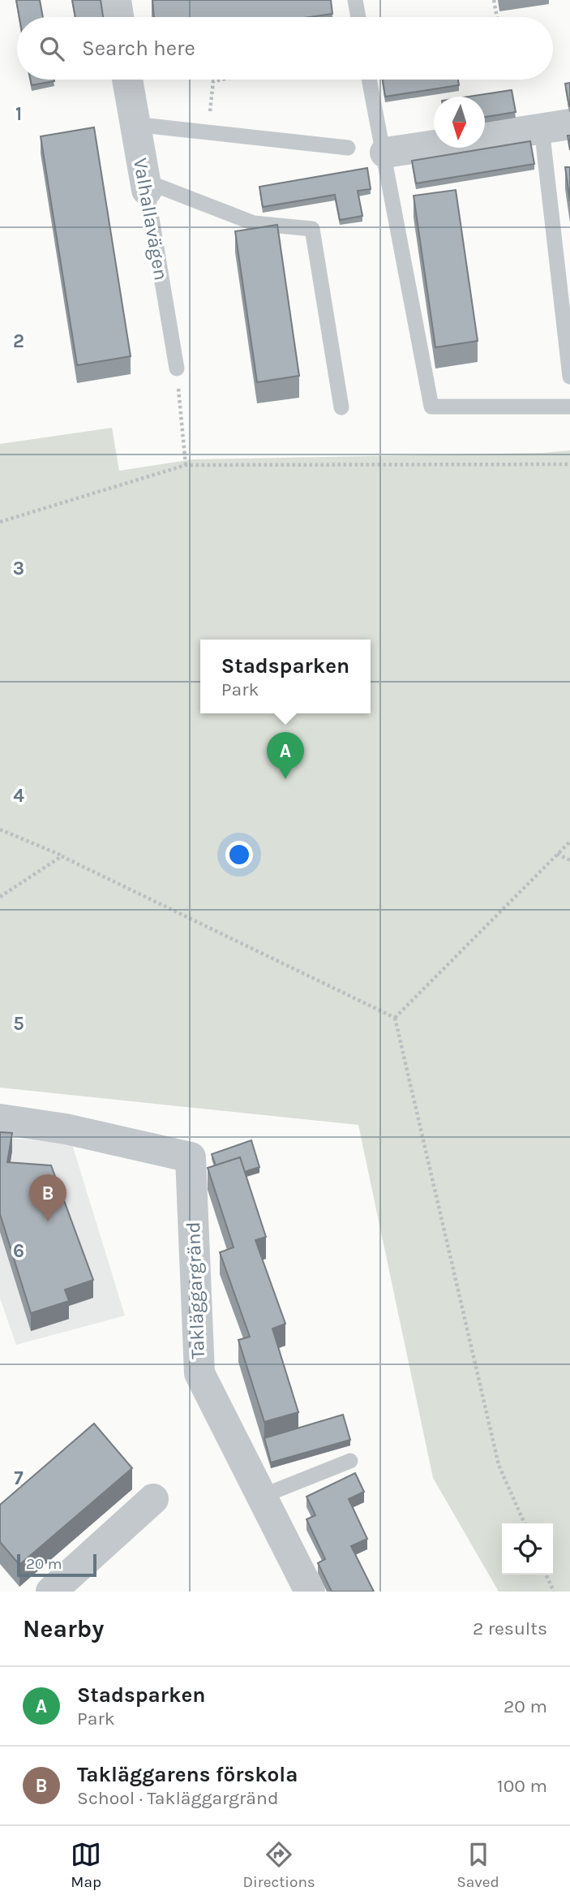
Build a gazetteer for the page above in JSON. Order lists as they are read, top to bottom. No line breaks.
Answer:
{"streets":{"street":["Valhallavägen","Takläggargränd"]},"scale_bar":"20 m","north":"bottom","page":{"search":"Search here","popup":["Stadsparken","Park"],"pins":["A","B"],"scale":"20 m","heading":["Nearby","2 results"],"list":[{"mark":"A","name":"Stadsparken","note":"Park","value":"20 m"},{"mark":"B","name":"Takläggarens förskola","note":"School · Takläggargränd","value":"100 m"}],"nav":["Map","Directions","Saved"]},"grid":{"rows":["1","2","3","4","5","6","7"]}}
